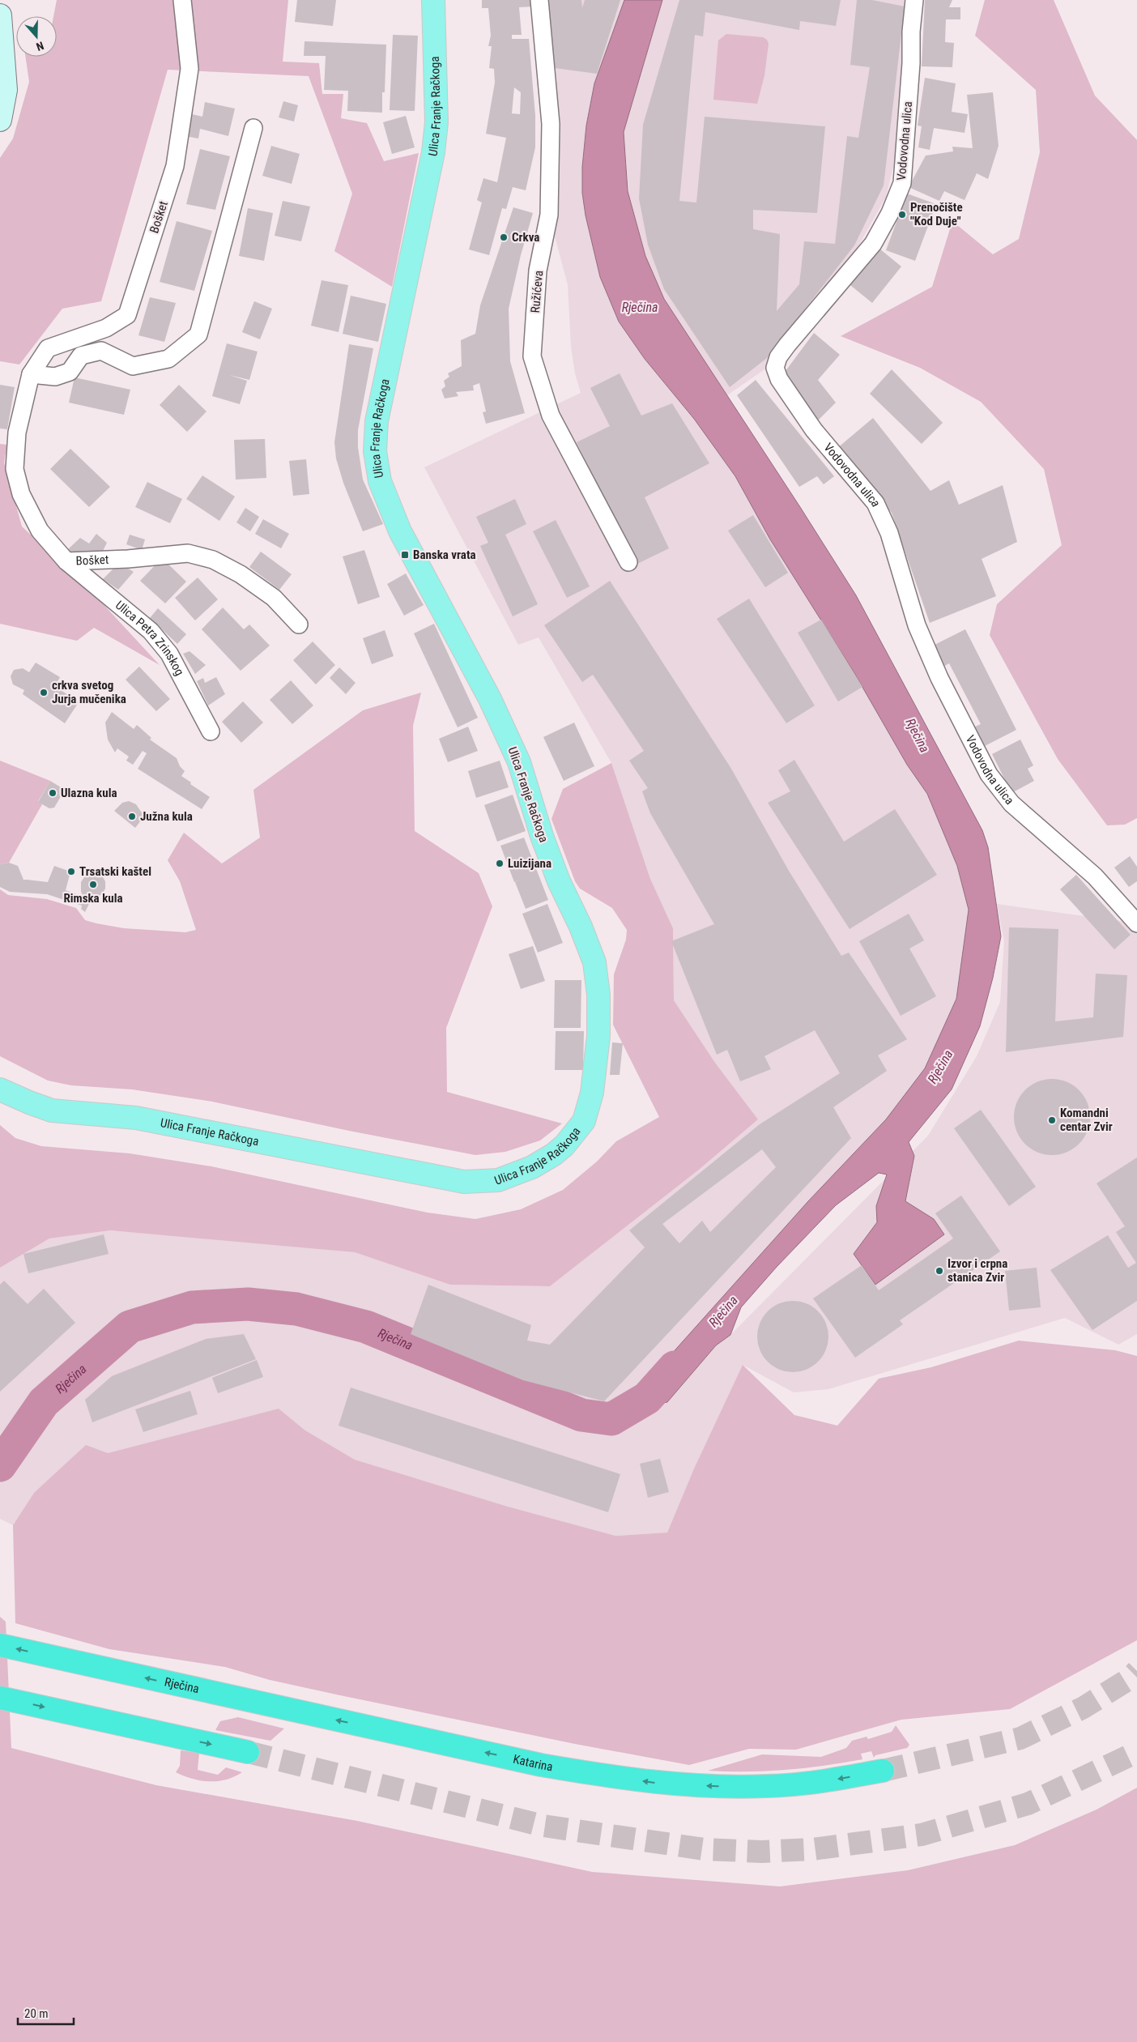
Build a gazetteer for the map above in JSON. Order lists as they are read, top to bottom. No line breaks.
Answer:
{"streets":{"highway":["Rječina","Katarina"],"main road":["Ulica Franje Račkoga"],"street":["Vodovodna ulica","Bošket","Ružićeva","Ulica Petra Zrinskog"]},"crossings":[["Bošket","Ulica Petra Zrinskog"],["Rječina","Katarina"]],"one_way":["Katarina"],"water":["Rječina"],"places":{"other":["Prenočište \"Kod Duje\"","Crkva","crkva svetog Jurja mučenika","Ulazna kula","Južna kula","Luizijana","Trsatski kaštel","Rimska kula","Komandni centar Zvir","Izvor i crpna stanica Zvir"],"transit":["Banska vrata"]},"scale_bar":"20 m","north":"bottom"}
